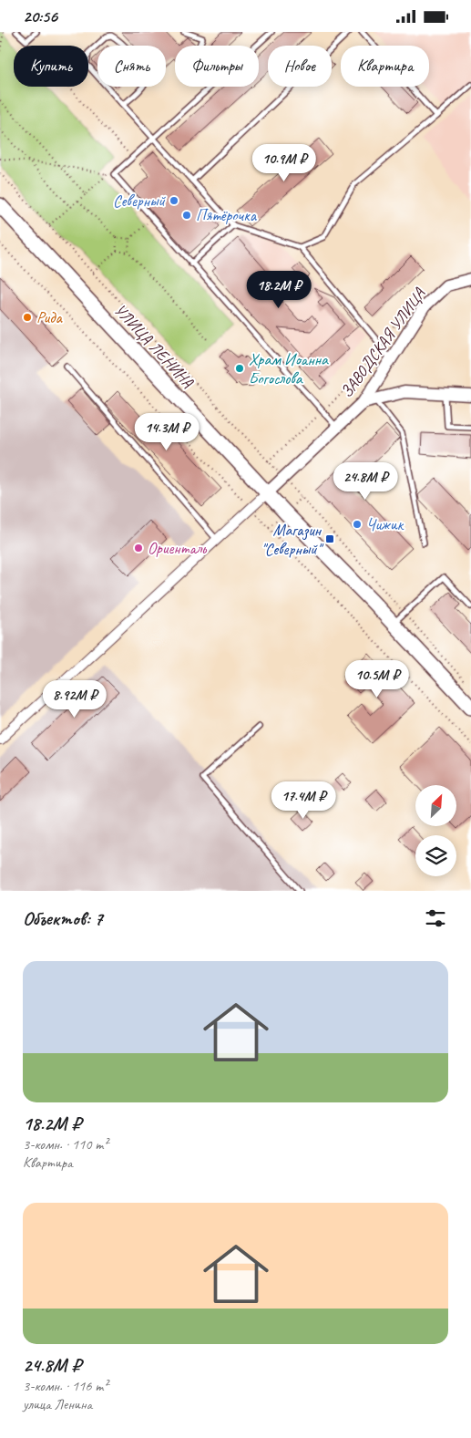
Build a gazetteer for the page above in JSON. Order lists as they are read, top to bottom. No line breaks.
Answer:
{"streets":{"main road":["УЛИЦА ЛЕНИНА"],"street":["ЗАВОДСКАЯ УЛИЦА"]},"crossings":[["ЗАВОДСКАЯ УЛИЦА","УЛИЦА ЛЕНИНА"]],"places":{"other":["Северный","Пятёрочка","Рида","Храм Иоанна Богослова","Чижик","Ориенталь"],"transit":["Магазин \"Северный\""]},"north":"top right","page":{"status":"20:56","chip":["Купить","Снять","Фильтры","Новое","Квартира"],"price":["10.9M ₽","18.2M ₽","14.3M ₽","24.8M ₽","10.5M ₽","8.92M ₽","17.4M ₽"],"heading":"Объектов: 7","list":[{"name":"18.2M ₽","note":"3-комн. · 110 m² · Квартира"},{"name":"24.8M ₽","note":"3-комн. · 116 m² · улица Ленина"}]}}
